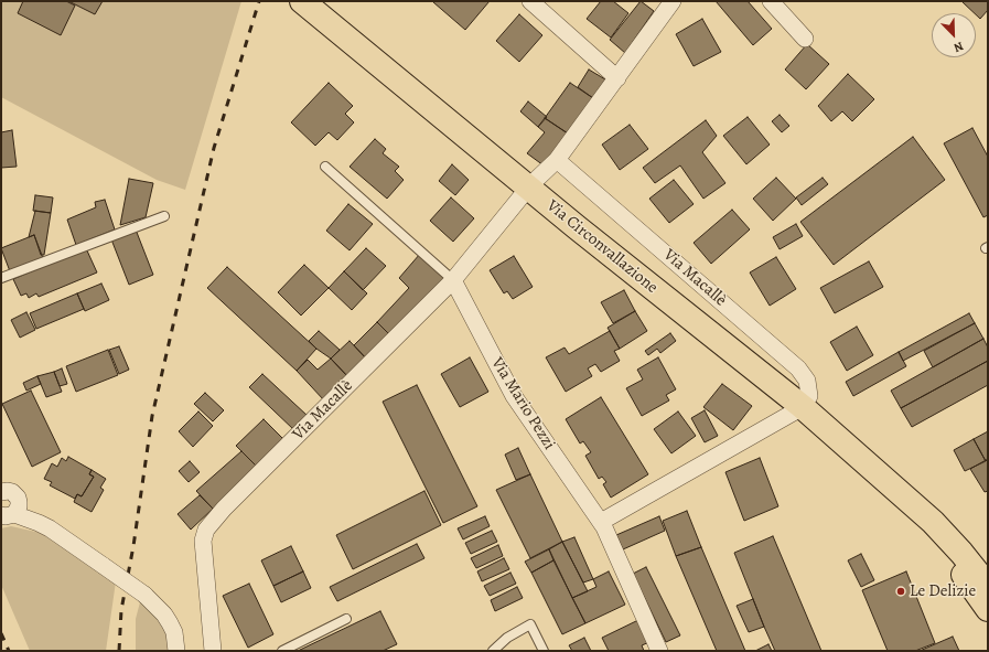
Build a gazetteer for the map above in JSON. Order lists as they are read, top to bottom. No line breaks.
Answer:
{"streets":{"main road":["Via Circonvallazione"],"street":["Via Macallè","Via Mario Pezzi"]},"crossings":[["Via Circonvallazione","Via Macallè"],["Via Macallè","Via Mario Pezzi"]],"places":["Le Delizie"],"north":"bottom right"}
